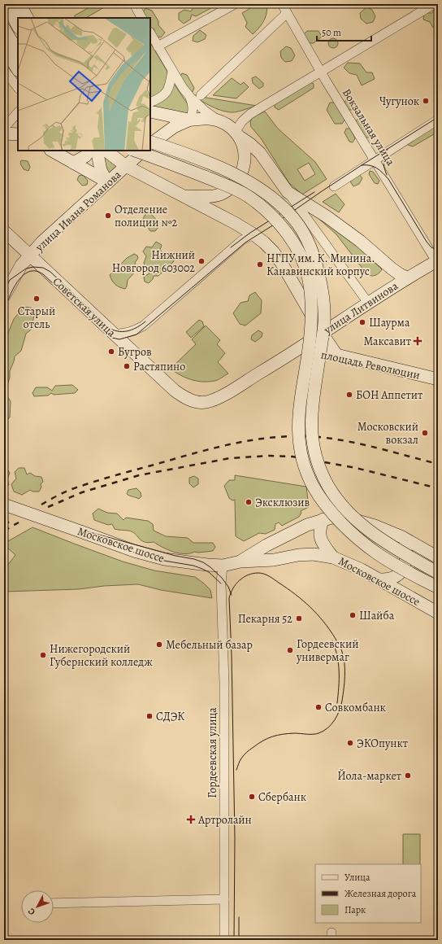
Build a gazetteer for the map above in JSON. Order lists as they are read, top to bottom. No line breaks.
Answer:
{"streets":{"main road":["улица Ивана Романова","Советская улица","улица Литвинова","площадь Революции","Московское шоссе"],"street":["Вокзальная улица","Гордеевская улица"]},"crossings":[["Вокзальная улица","улица Литвинова"],["улица Ивана Романова","Советская улица"],["Советская улица","улица Литвинова"],["Советская улица","площадь Революции"],["улица Литвинова","площадь Революции"],["Московское шоссе","Гордеевская улица"]],"places":{"other":["Чугунок","Отделение полиции №2","Нижний Новгород 603002","НГПУ им. К. Минина. Канавинский корпус","Старый отель","Шаурма","Бугров","Растяпино","БОН Аппетит","Московский вокзал","Эксклюзив","Шайба","Пекарня 52","Мебельный базар","Гордеевский универмаг","Нижегородский Губернский колледж","Совкомбанк","СДЭК","ЭКОпункт","Йола-маркет","Сбербанк"],"health":["Максавит","Артролайн"]},"legend":["Улица","Железная дорога","Парк"],"scale_bar":"50 m","north":"bottom left"}
